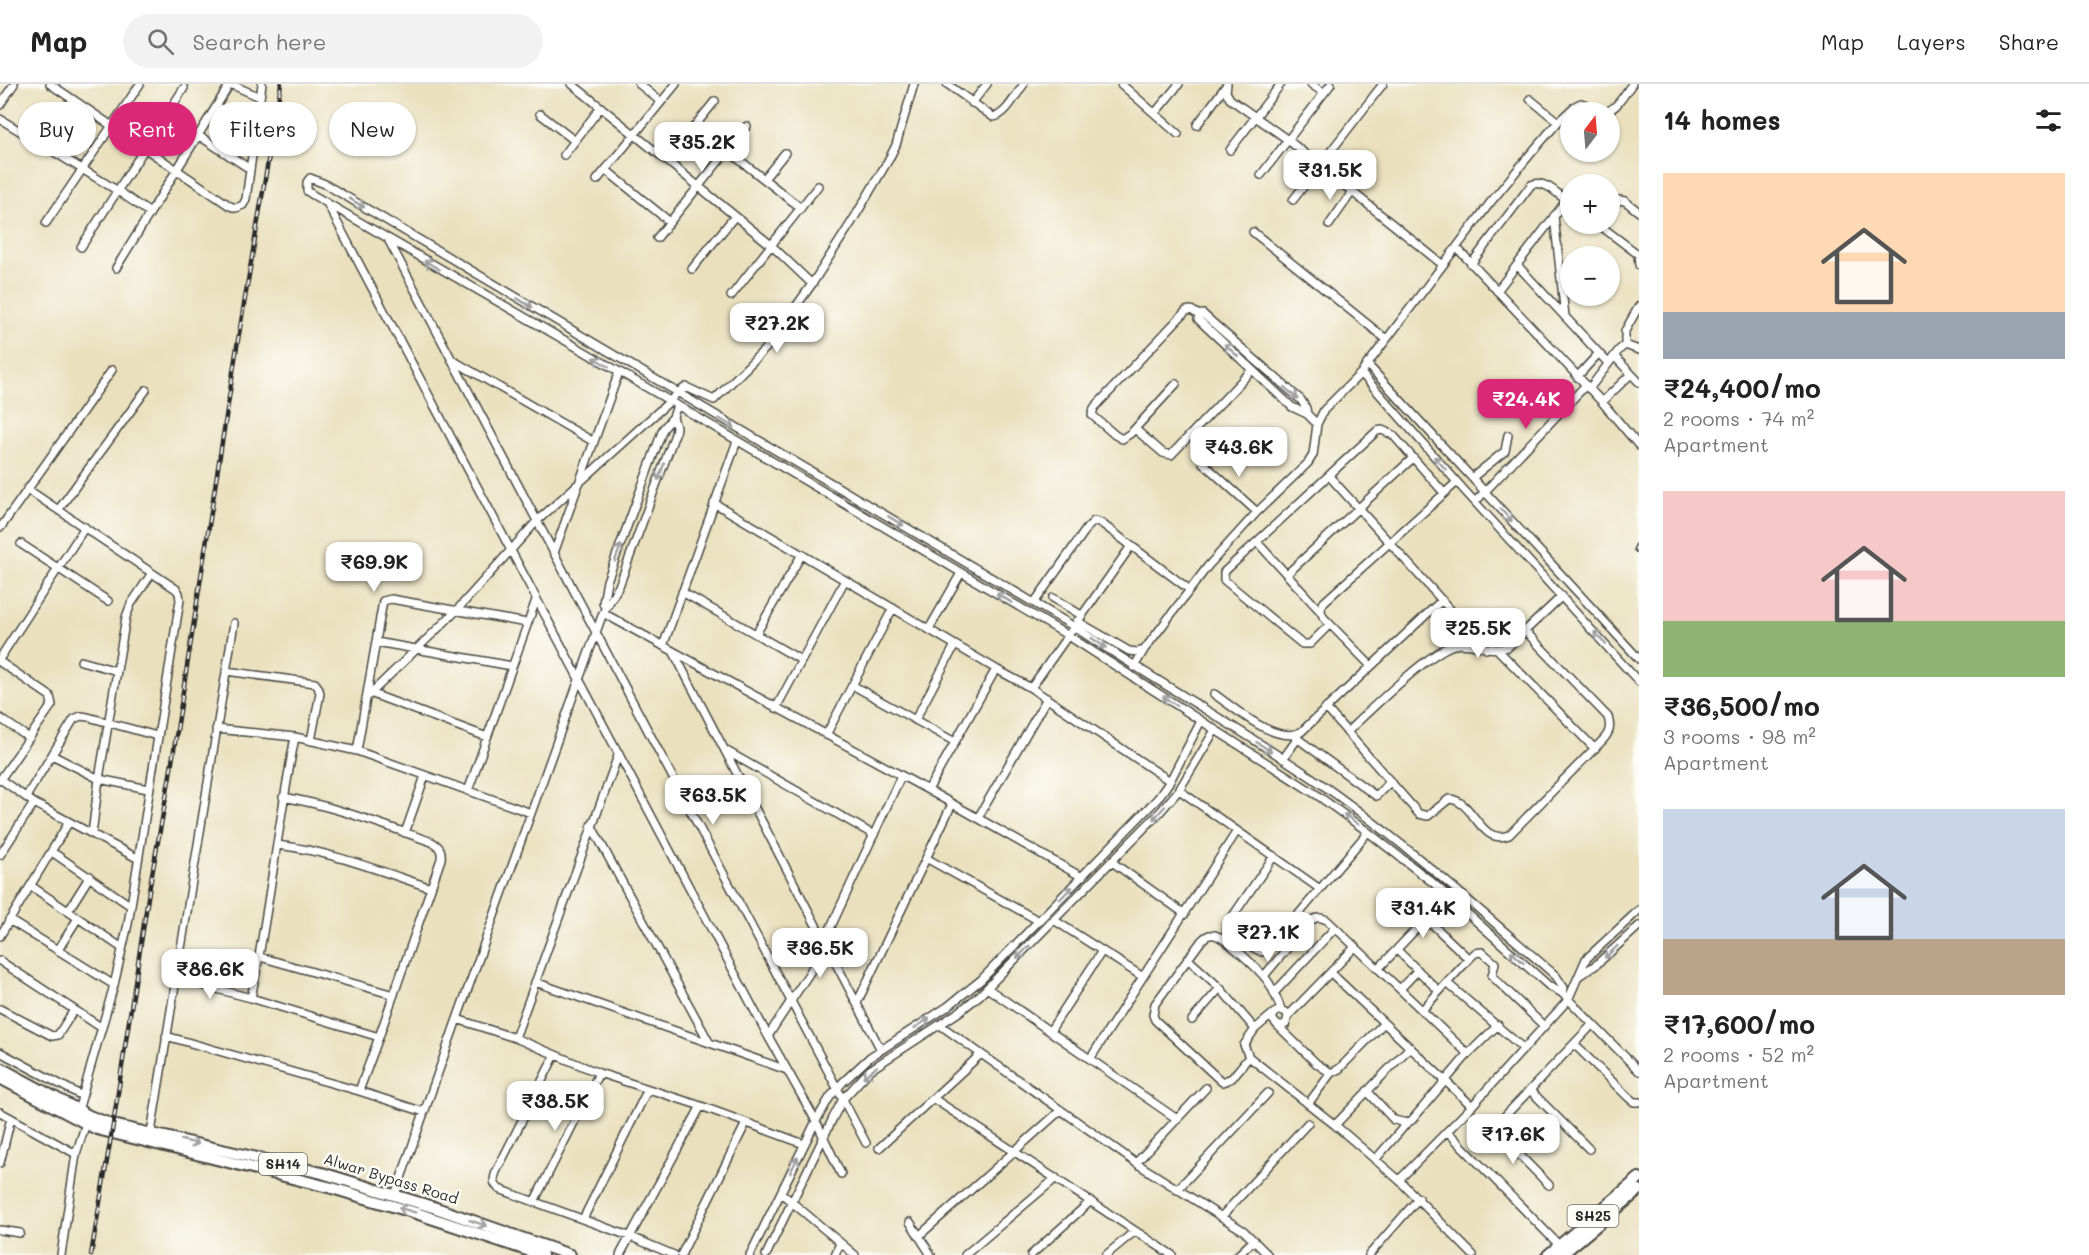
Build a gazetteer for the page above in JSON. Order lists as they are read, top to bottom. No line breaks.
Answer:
{"streets":{"main road":["SH14","Alwar Bypass Road","SH25"]},"north":"top","page":{"header":"Map","search":"Search here","nav":["Map","Layers","Share"],"heading":"14 homes","map_buttons":["+","−"],"chip":["Buy","Rent","Filters","New"],"price":["₹35.2K","₹31.5K","₹27.2K","₹24.4K","₹43.6K","₹69.9K","₹25.5K","₹63.5K","₹31.4K","₹27.1K","₹36.5K","₹86.6K","₹38.5K","₹17.6K"],"list":[{"name":"₹24,400/mo","note":"2 rooms · 74 m² · Apartment"},{"name":"₹36,500/mo","note":"3 rooms · 98 m² · Apartment"},{"name":"₹17,600/mo","note":"2 rooms · 52 m² · Apartment"}]}}
